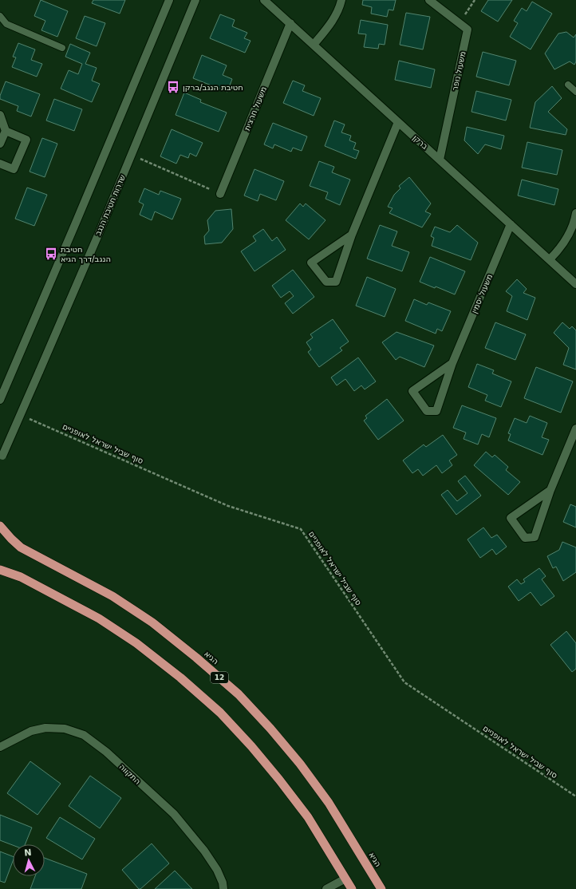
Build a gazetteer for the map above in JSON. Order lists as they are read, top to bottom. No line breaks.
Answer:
{"streets":{"highway":["הגיא","12"],"street":["משעול נופר","משעול חרצית","ברקן","שדרות חטיבת הנגב","משעול יסמין","התקווה"],"path":["סוף שביל ישראל לאופניים"]},"crossings":[["משעול נופר","ברקן"],["משעול חרצית","ברקן"],["ברקן","משעול יסמין"]],"places":{"bus stop":["חטיבת הנגב/ברקן","חטיבת הנגב/דרך הגיא"]},"north":"top"}
